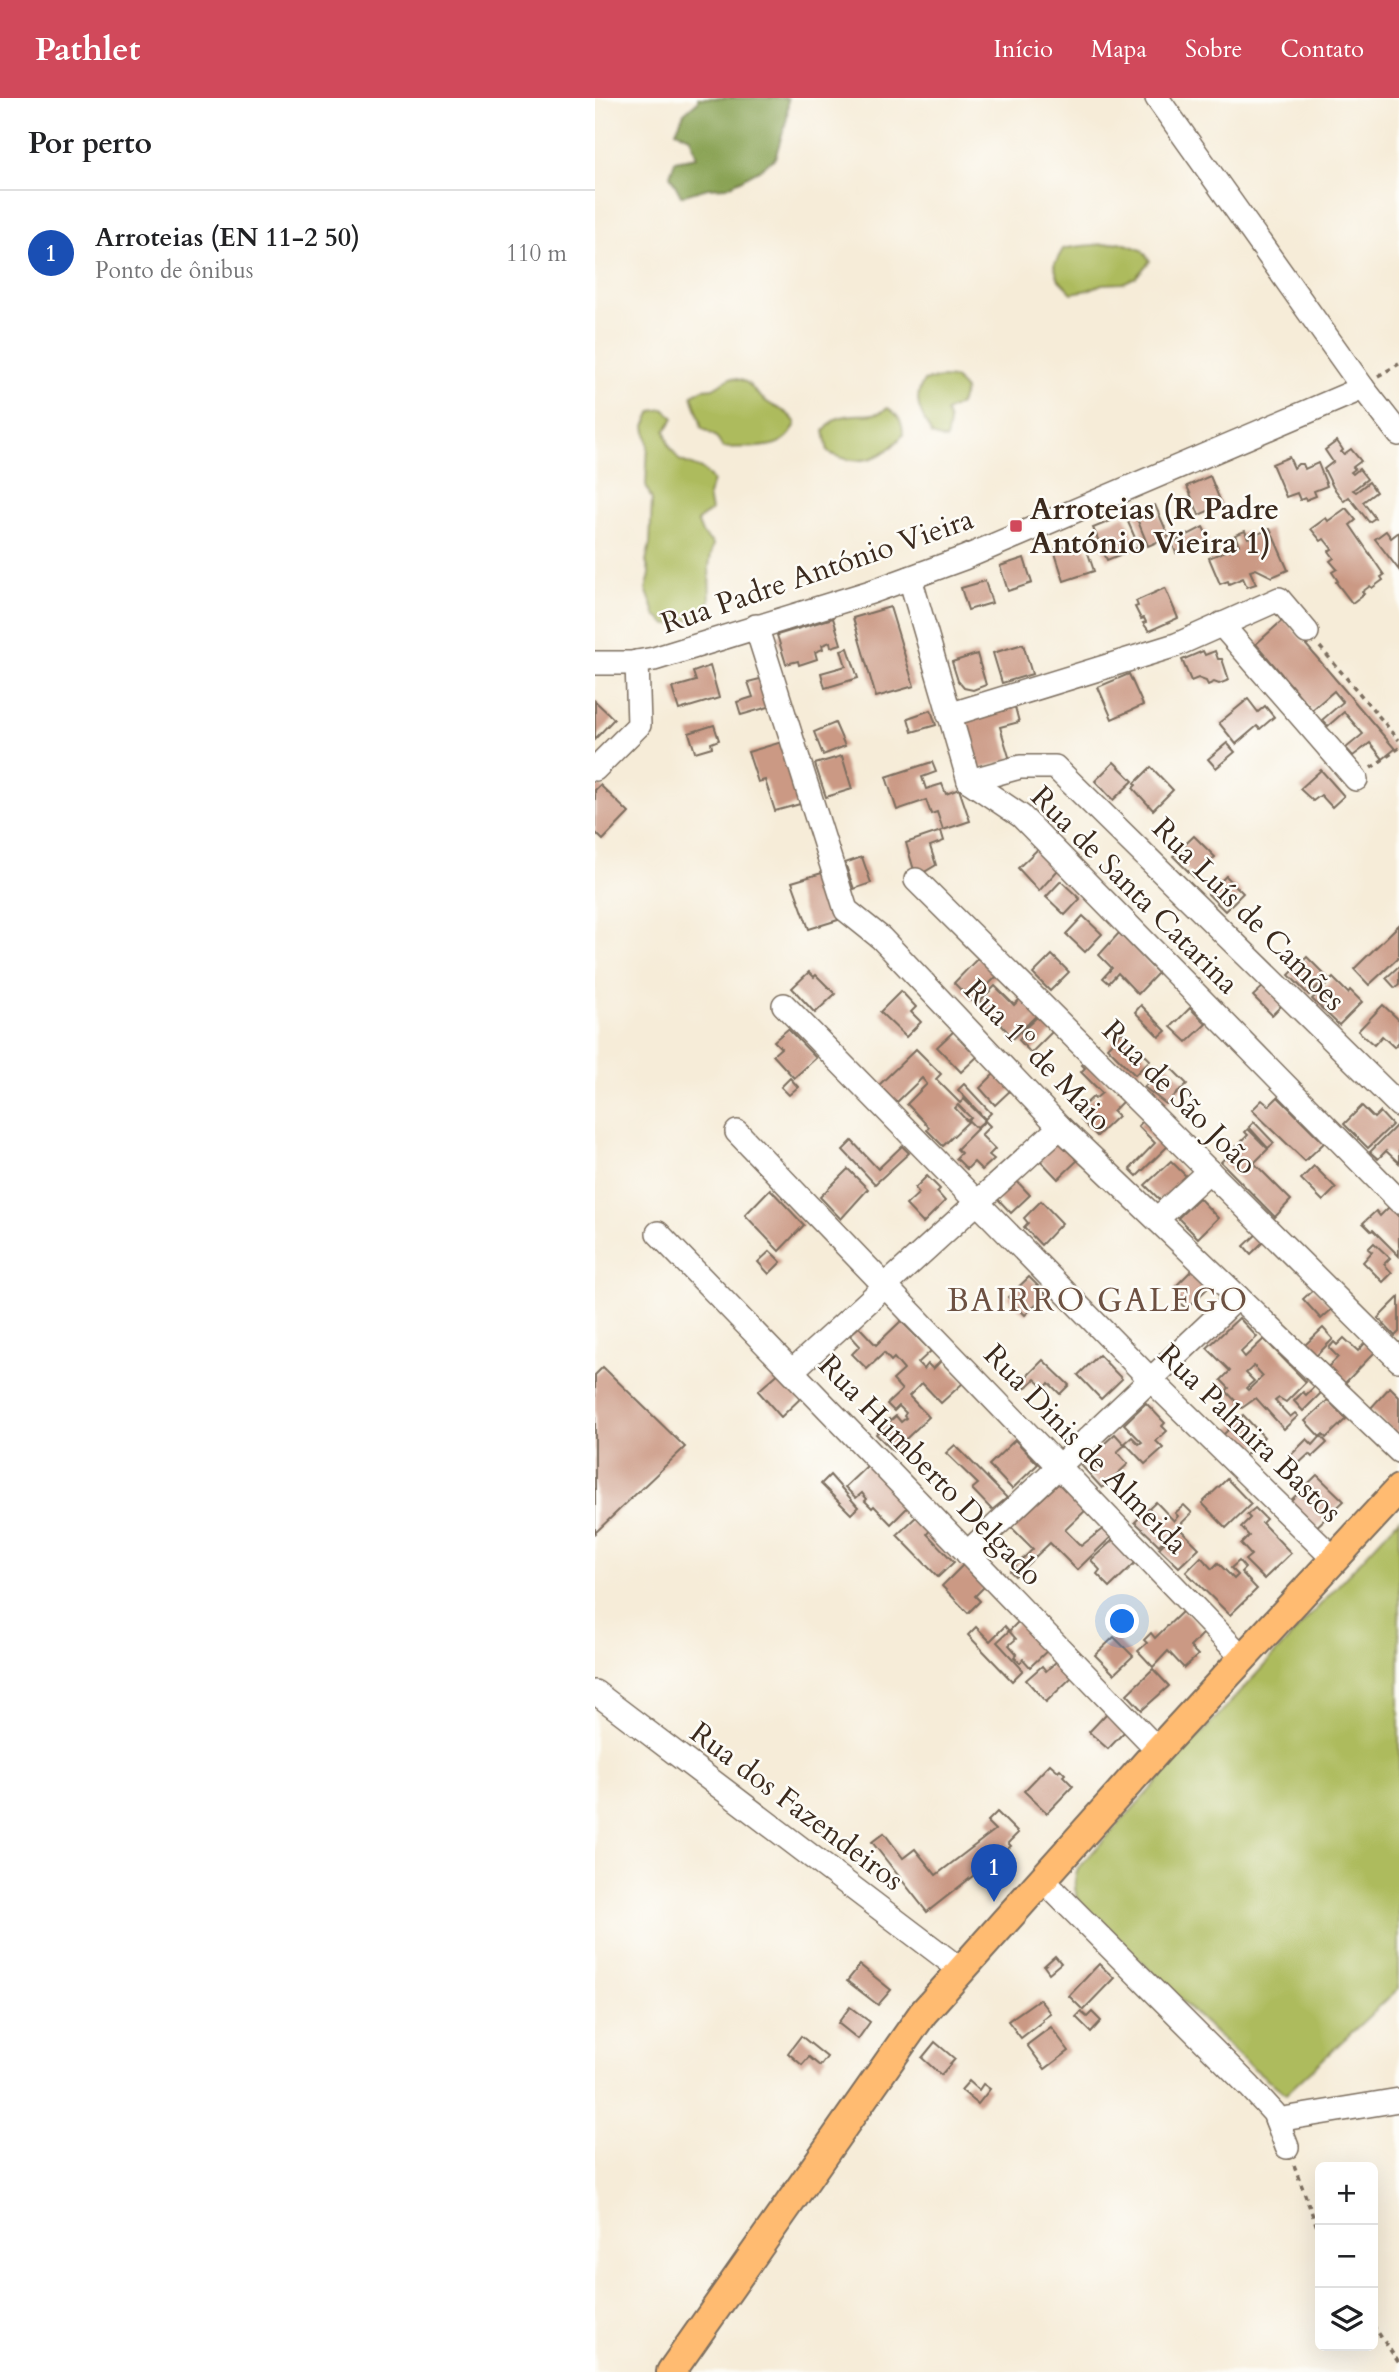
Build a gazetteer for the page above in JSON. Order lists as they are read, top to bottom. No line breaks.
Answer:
{"streets":{"street":["Rua Padre António Vieira","Rua de Santa Catarina","Rua Luís de Camões","Rua 1º de Maio","Rua de São João","Rua Palmira Bastos","Rua Dinis de Almeida","Rua Humberto Delgado","Rua dos Fazendeiros"]},"crossings":[["Rua Padre António Vieira","Rua 1º de Maio"],["Rua de Santa Catarina","Rua Luís de Camões"]],"districts":["BAIRRO GALEGO"],"places":{"transit":["Arroteias (R Padre António Vieira 1)"]},"page":{"header":"Pathlet","nav":["Início","Mapa","Sobre","Contato"],"heading":"Por perto","list":[{"mark":"1","name":"Arroteias (EN 11-2 50)","note":"Ponto de ônibus","value":"110 m"}],"pins":"1","map_buttons":["+","−"]}}
